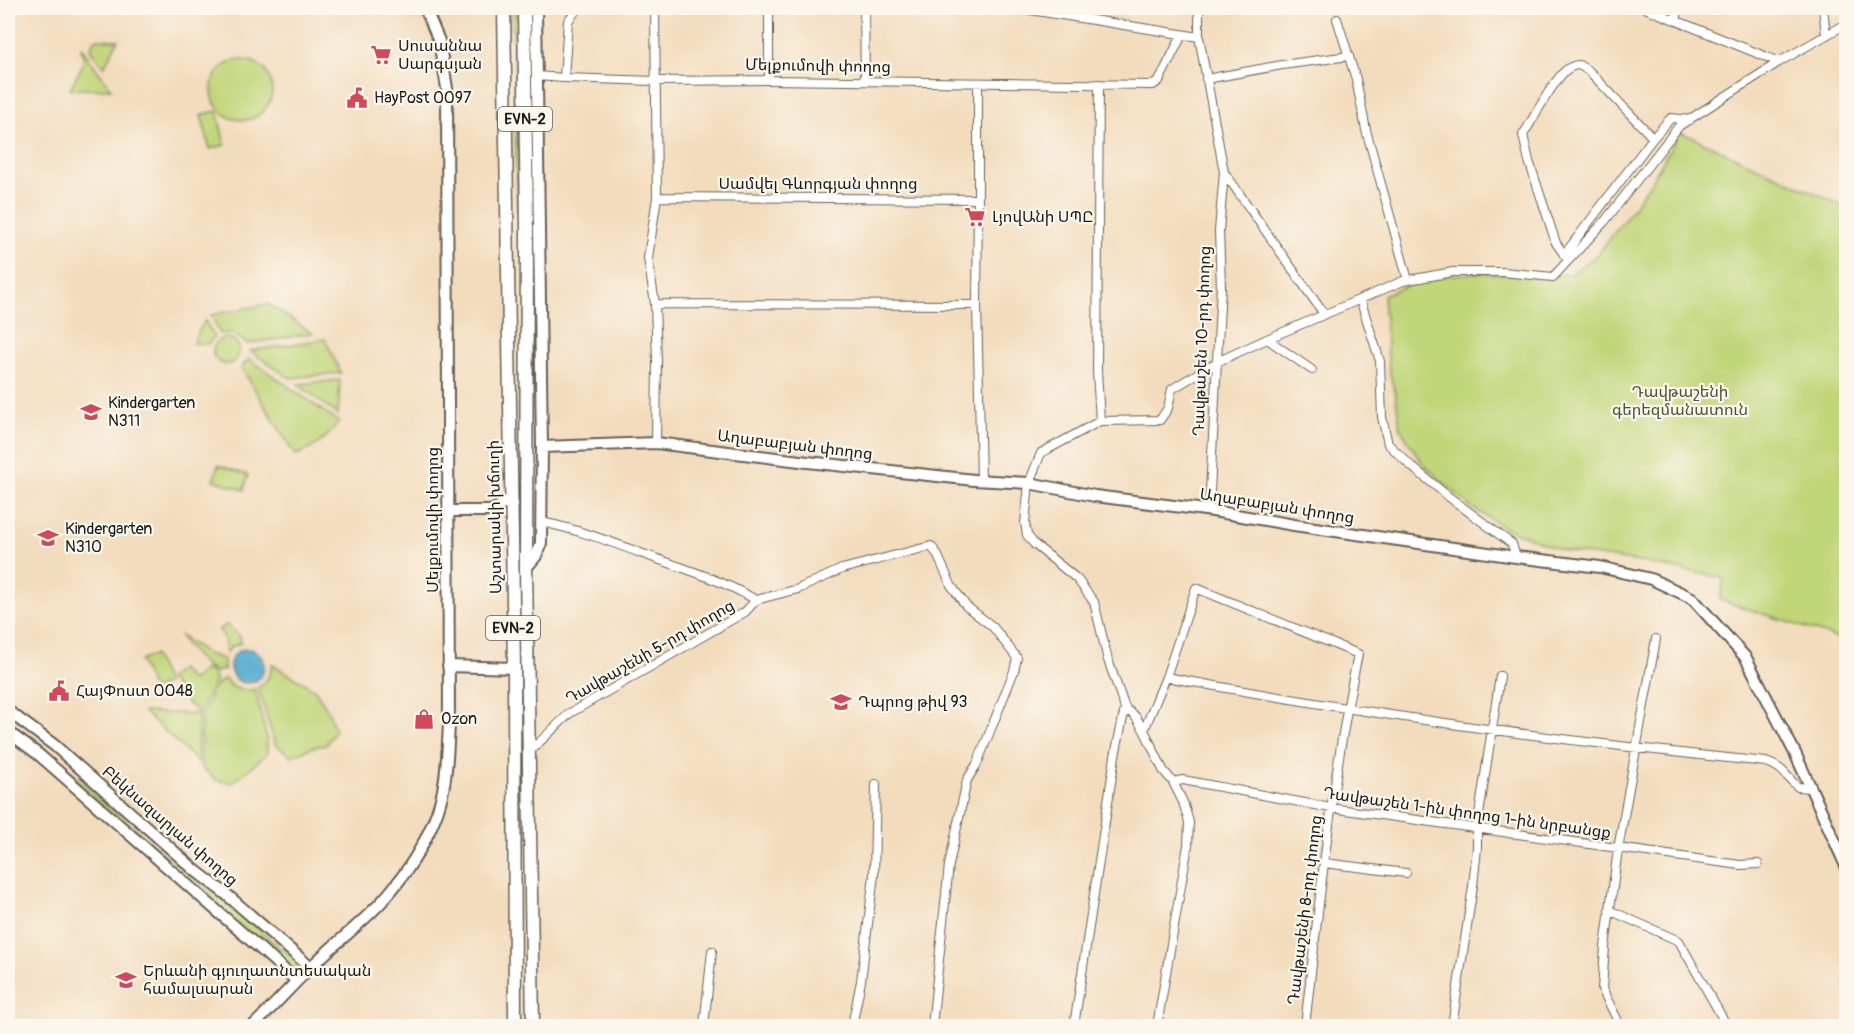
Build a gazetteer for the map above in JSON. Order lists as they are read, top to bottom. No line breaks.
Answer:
{"streets":{"main road":["EVN-2","Աշտարակի խճուղի"],"street":["Մելքումովի փողոց","Սամվել Գևորգյան փողոց","Դավթաշեն 10-րդ փողոց","Աղաբաբյան փողոց","Դավթաշենի 5-րդ փողոց","Դավթաշեն 1-ին փողոց 1-ին նրբանցք","Բեկնազարյան փողոց","Դավթաշենի 8-րդ փողոց"]},"crossings":[["Մելքումովի փողոց","Բեկնազարյան փողոց"],["Դավթաշեն 10-րդ փողոց","Աղաբաբյան փողոց"],["Աշտարակի խճուղի","Դավթաշենի 5-րդ փողոց"],["Դավթաշեն 1-ին փողոց 1-ին նրբանցք","Դավթաշենի 8-րդ փողոց"]],"parks":["Դավթաշենի գերեզմանատուն"],"places":{"supermarket":["Սուսաննա Սարգսյան","ԼյովԱնի ՍՊԸ"],"public building":["HayPost 0097","ՀայՓոստ 0048"],"school or university":["Kindergarten N311","Kindergarten N310","Դպրոց թիվ 93","Երևանի գյուղատնտեսական համալսարան"],"shop":["Ozon"]}}
